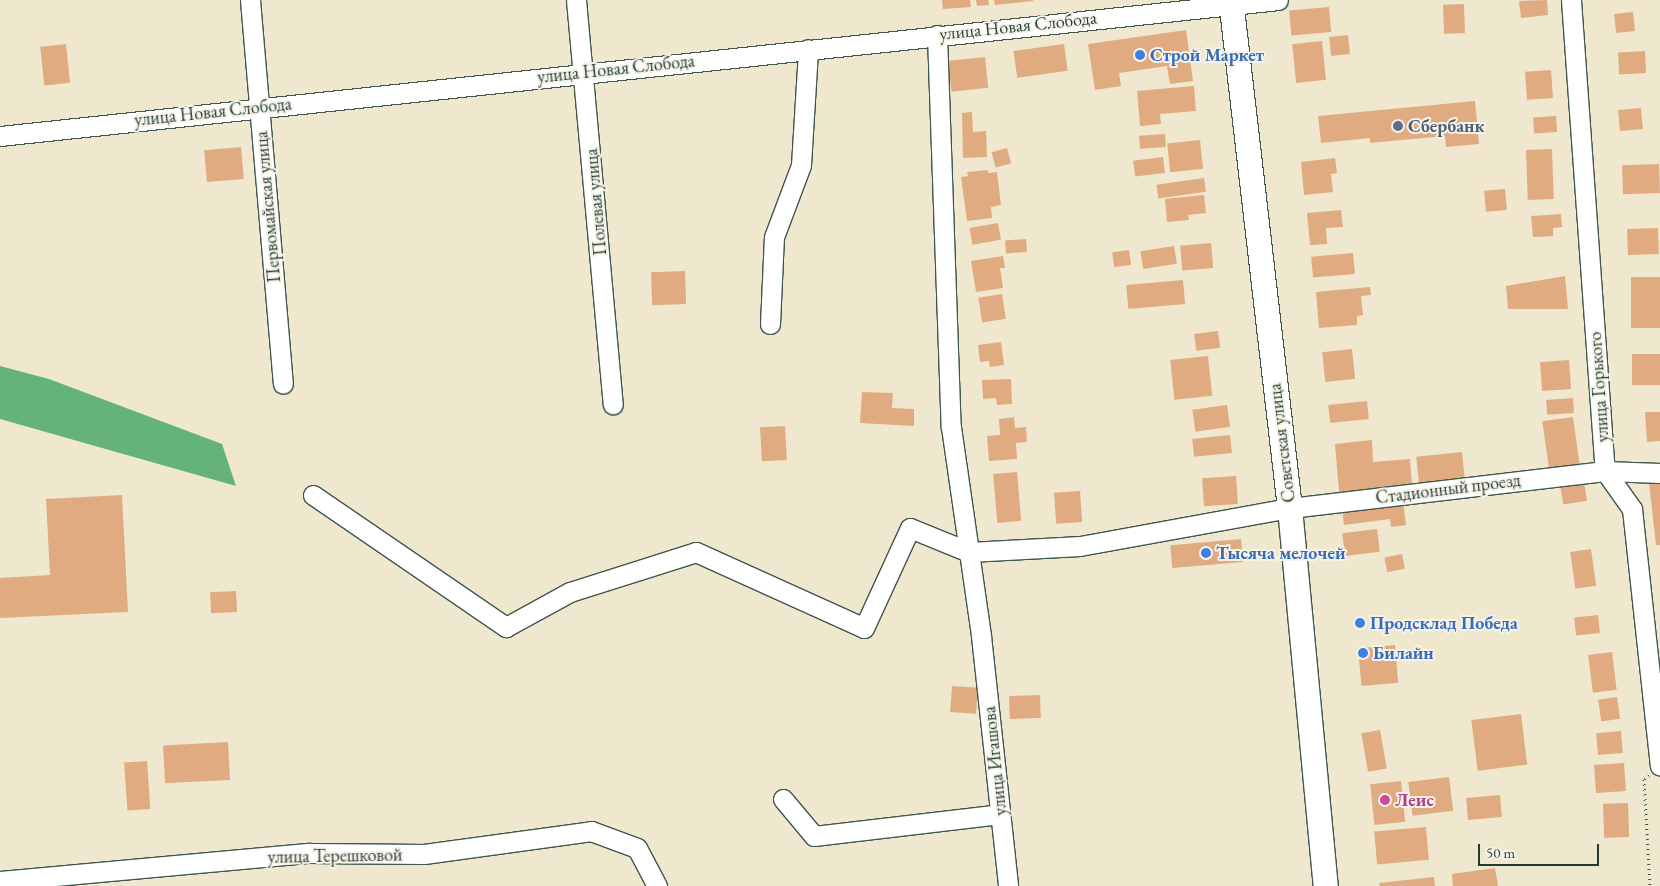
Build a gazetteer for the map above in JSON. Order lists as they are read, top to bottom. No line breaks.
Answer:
{"streets":{"main road":["Советская улица"],"street":["улица Новая Слобода","Полевая улица","Первомайская улица","улица Горького","Стадионный проезд","улица Игашова","улица Терешковой"]},"crossings":[["улица Новая Слобода","Полевая улица"],["улица Новая Слобода","Первомайская улица"],["улица Новая Слобода","Советская улица"],["улица Новая Слобода","улица Игашова"],["улица Горького","Стадионный проезд"],["Советская улица","Стадионный проезд"],["Стадионный проезд","улица Игашова"]],"places":["Строй Маркет","Сбербанк","Тысяча мелочей","Продсклад Победа","Билайн","Леис"],"scale_bar":"50 m"}
